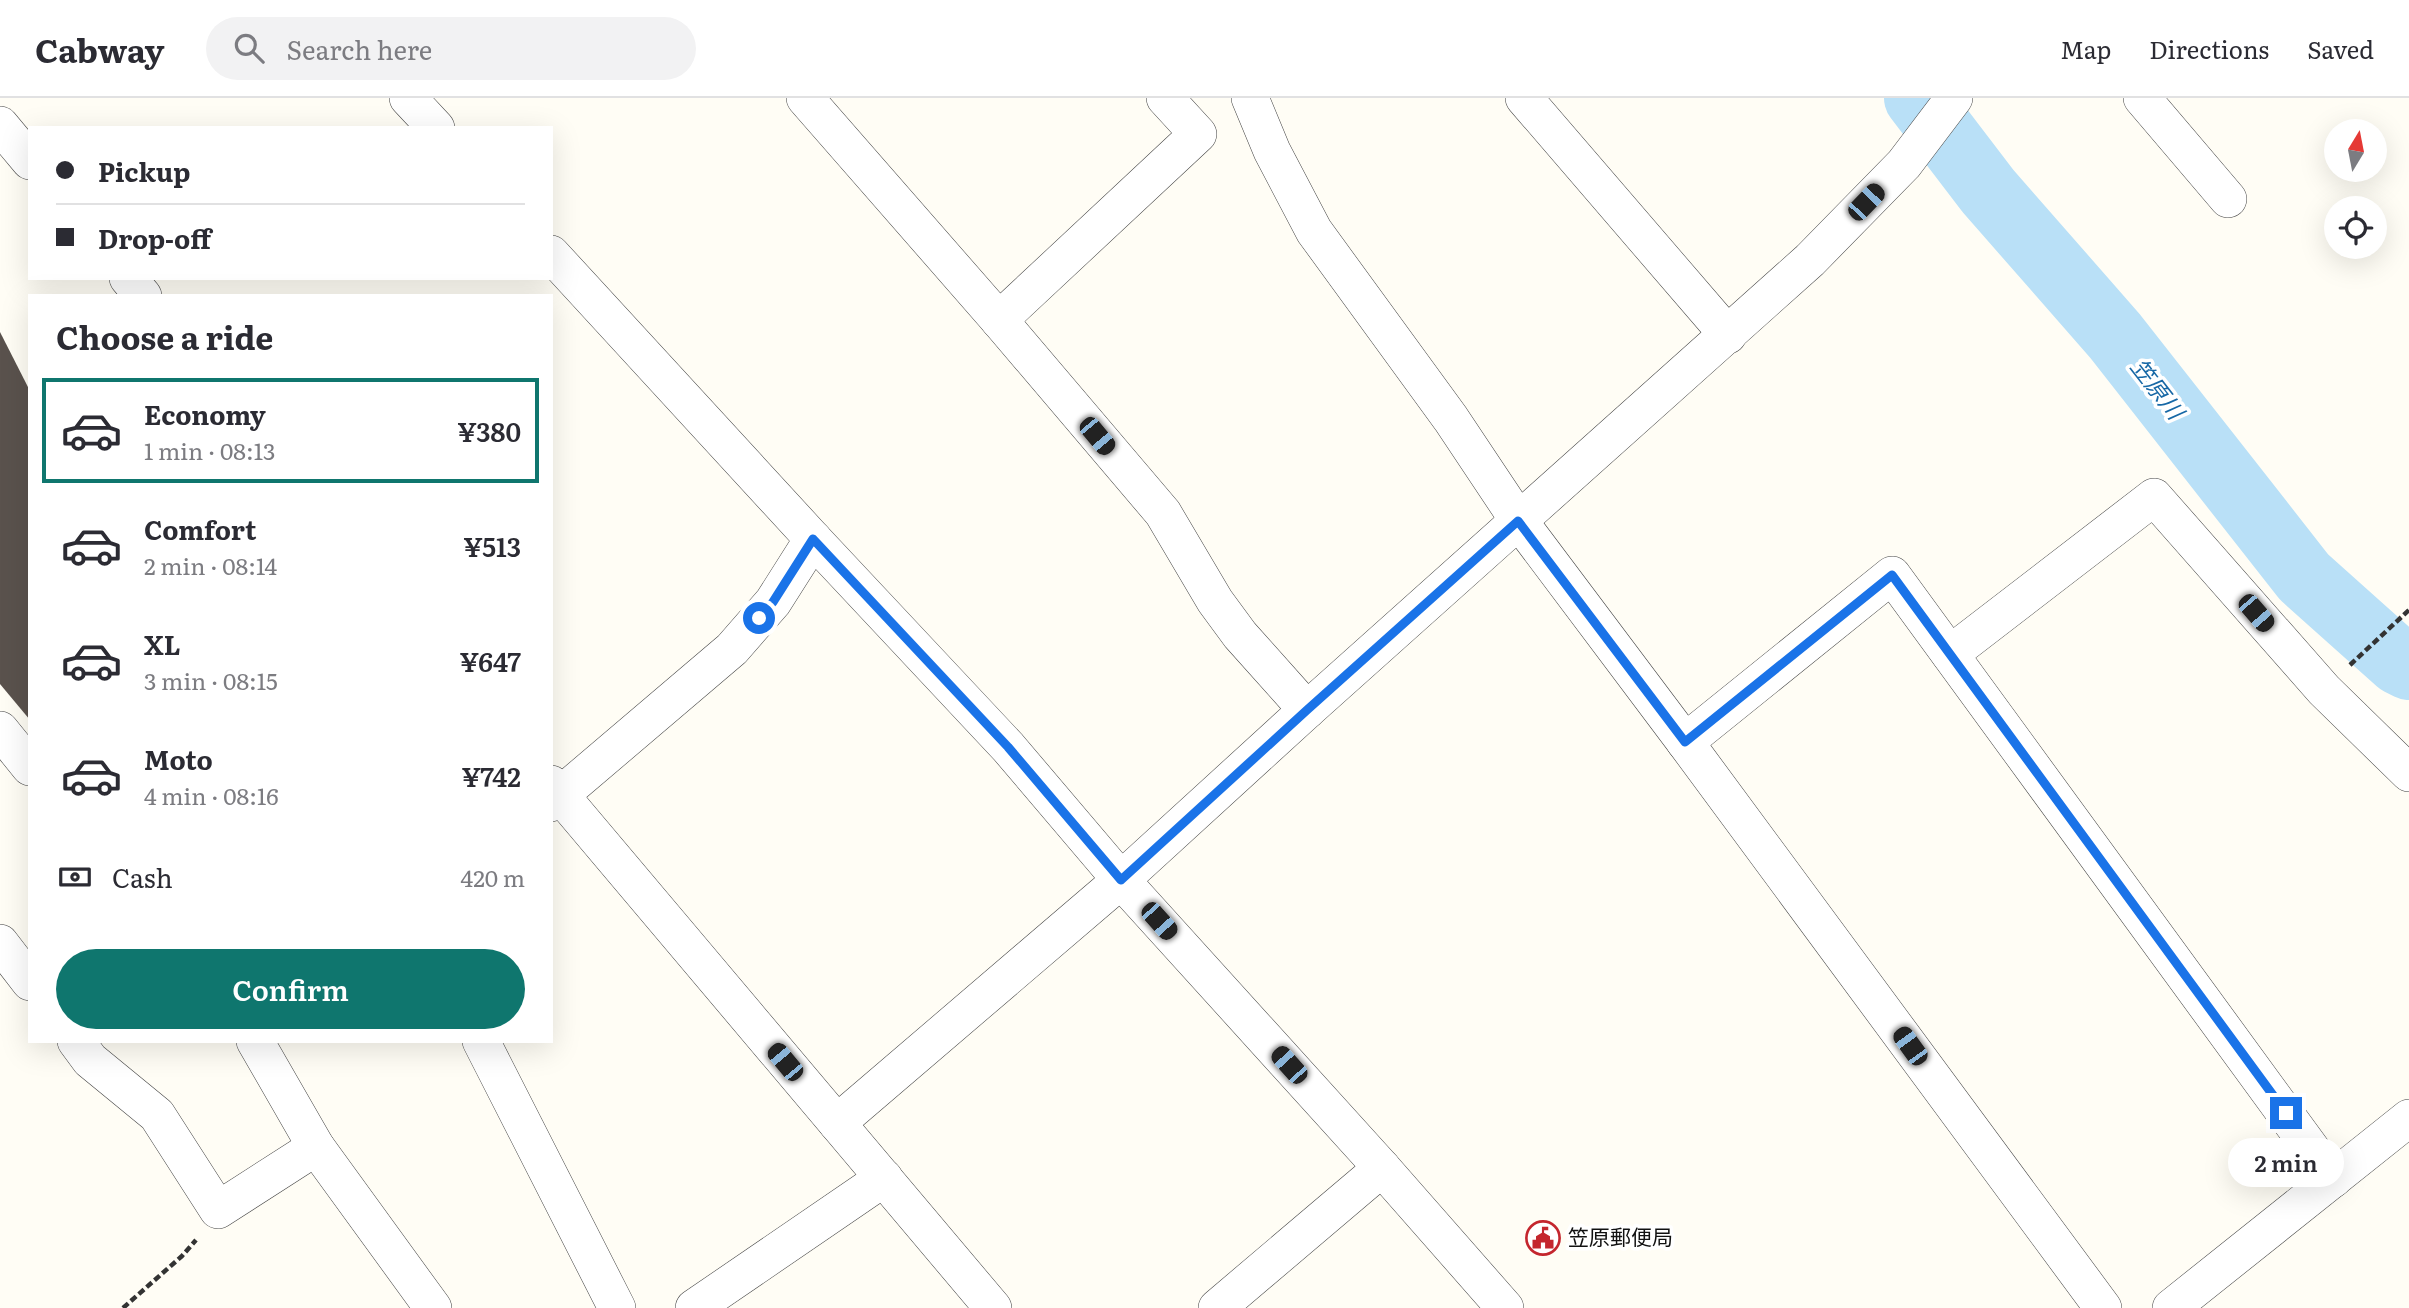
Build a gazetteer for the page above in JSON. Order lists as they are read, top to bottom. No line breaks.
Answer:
{"water":["笠原川"],"places":{"public building":["笠原郵便局"]},"north":"top","page":{"header":"Cabway","search":"Search here","nav":["Map","Directions","Saved"],"banner":["Pickup","Drop-off"],"heading":"Choose a ride","list":[{"name":"Economy","note":"1 min · 08:13","value":"¥380"},{"name":"Comfort","note":"2 min · 08:14","value":"¥513"},{"name":"XL","note":"3 min · 08:15","value":"¥647"},{"name":"Moto","note":"4 min · 08:16","value":"¥742"}],"pay":["Cash","420 m"],"buttons":"Confirm","bubble":"2 min"}}
